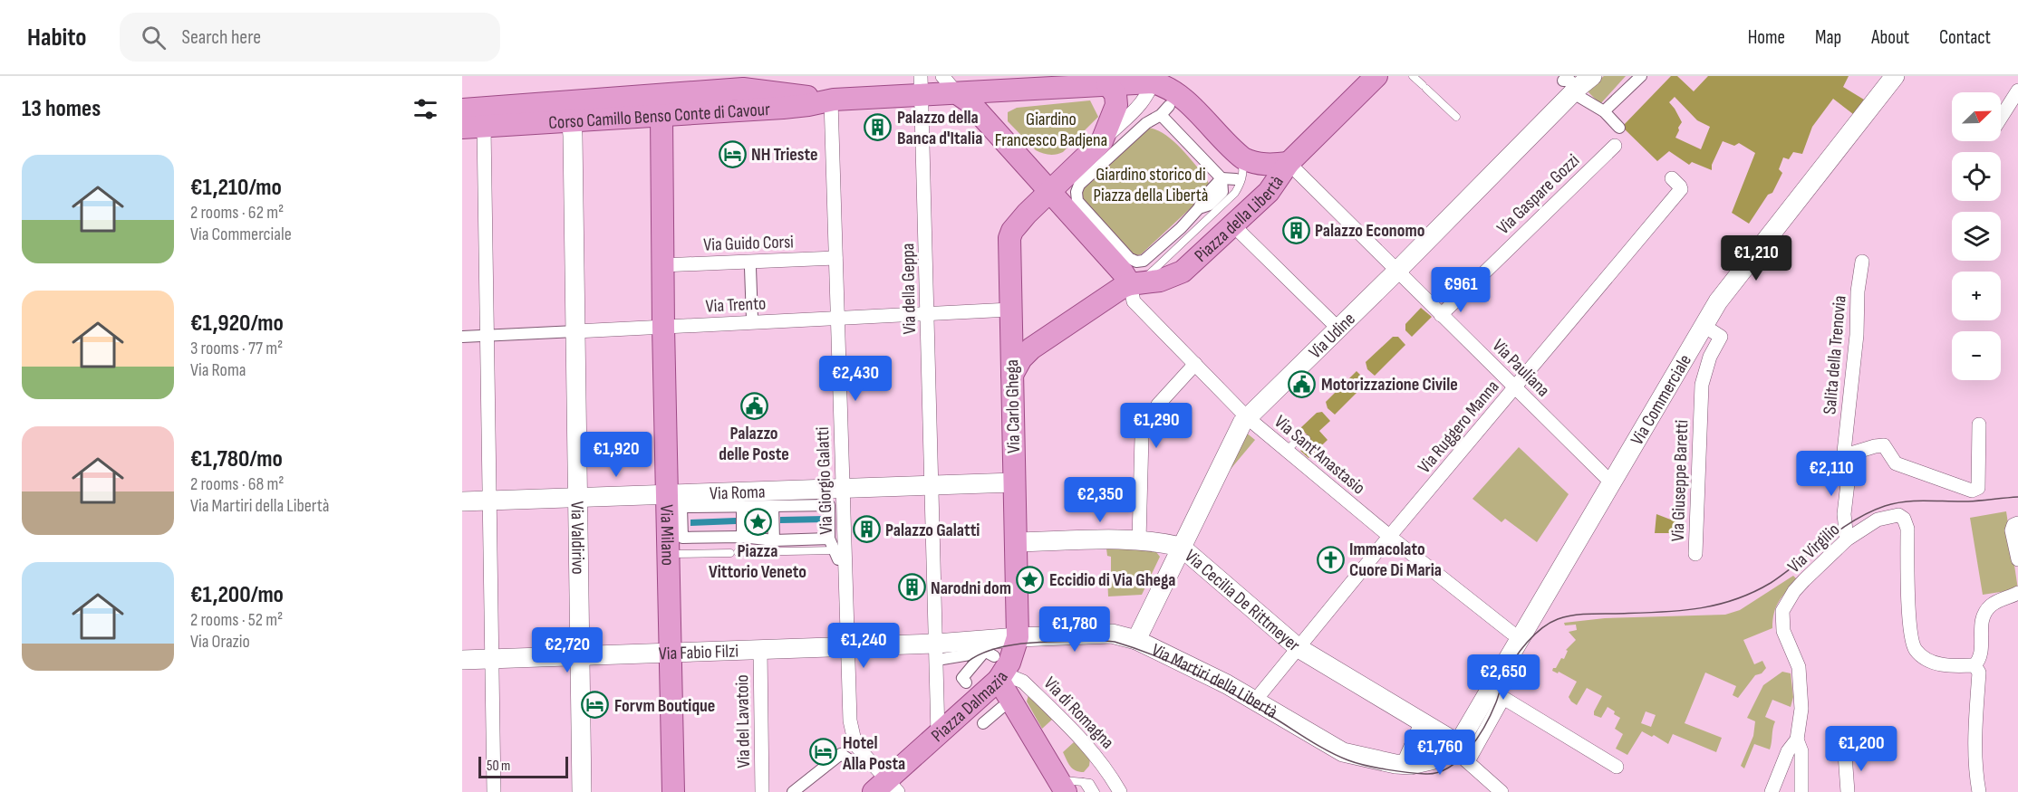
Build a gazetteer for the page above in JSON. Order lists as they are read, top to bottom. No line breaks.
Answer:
{"streets":{"main road":["Corso Camillo Benso Conte di Cavour","Piazza della Libertà","Via Udine","Via Commerciale","Via Carlo Ghega","Via Roma","Via Milano","Via Valdirivo","Via Cecilia De Rittmeyer","Via Fabio Filzi","Via Martiri della Libertà","Piazza Dalmazia"],"street":["Via Gaspare Gozzi","Via Guido Corsi","Via della Geppa","Via Trento","Salita della Trenovia","Via Pauliana","Via Ruggero Manna","Via Sant'Anastasio","Via Giorgio Galatti","Via Giuseppe Baretti","Via Virgilio","Via di Romagna","Via del Lavatoio"]},"crossings":[["Corso Camillo Benso Conte di Cavour","Piazza della Libertà"],["Corso Camillo Benso Conte di Cavour","Via della Geppa"],["Corso Camillo Benso Conte di Cavour","Via Giorgio Galatti"],["Corso Camillo Benso Conte di Cavour","Via Milano"],["Corso Camillo Benso Conte di Cavour","Via Valdirivo"],["Via Gaspare Gozzi","Via Pauliana"],["Piazza della Libertà","Via Pauliana"],["Piazza della Libertà","Via Sant'Anastasio"],["Via Guido Corsi","Via Giorgio Galatti"],["Via Guido Corsi","Via Milano"],["Via della Geppa","Via Trento"],["Via della Geppa","Via Roma"],["Via della Geppa","Via Fabio Filzi"],["Via della Geppa","Piazza Dalmazia"],["Via Trento","Via Carlo Ghega"],["Via Trento","Via Giorgio Galatti"],["Via Trento","Via Milano"],["Via Trento","Via Valdirivo"],["Via Udine","Via Pauliana"],["Via Udine","Via Sant'Anastasio"],["Via Udine","Via Cecilia De Rittmeyer"],["Via Udine","Via Martiri della Libertà"],["Salita della Trenovia","Via Virgilio"],["Via Pauliana","Via Commerciale"],["Via Pauliana","Via Ruggero Manna"],["Via Commerciale","Via Sant'Anastasio"],["Via Commerciale","Via Giuseppe Baretti"],["Via Commerciale","Via Cecilia De Rittmeyer"],["Via Carlo Ghega","Via Roma"],["Via Carlo Ghega","Via Cecilia De Rittmeyer"],["Via Carlo Ghega","Via Martiri della Libertà"],["Via Carlo Ghega","Piazza Dalmazia"],["Via Ruggero Manna","Via Sant'Anastasio"],["Via Ruggero Manna","Via Cecilia De Rittmeyer"],["Via Ruggero Manna","Via Martiri della Libertà"],["Via Giorgio Galatti","Via Roma"],["Via Giorgio Galatti","Via Fabio Filzi"],["Via Roma","Via Milano"],["Via Roma","Via Valdirivo"],["Via Milano","Via Fabio Filzi"],["Via Valdirivo","Via Fabio Filzi"],["Via Fabio Filzi","Piazza Dalmazia"],["Via Fabio Filzi","Via del Lavatoio"],["Via Martiri della Libertà","Piazza Dalmazia"],["Piazza Dalmazia","Via di Romagna"]],"parks":["Giardino Francesco Badjena","Giardino storico di Piazza della Libertà"],"places":{"building":["Palazzo della Banca d'Italia","Palazzo Economo","Palazzo Galatti","Narodni dom"],"hotel":["NH Trieste","Forvm Boutique","Hotel Alla Posta"],"public building":["Motorizzazione Civile","Palazzo delle Poste"],"place":["Piazza Vittorio Veneto","Eccidio di Via Ghega"],"church":["Immacolato Cuore Di Maria"]},"scale_bar":"50 m","north":"top right","page":{"header":"Habito","search":"Search here","nav":["Home","Map","About","Contact"],"heading":"13 homes","map_buttons":["+","−"],"list":[{"name":"€1,210/mo","note":"2 rooms · 62 m² · Via Commerciale"},{"name":"€1,920/mo","note":"3 rooms · 77 m² · Via Roma"},{"name":"€1,780/mo","note":"2 rooms · 68 m² · Via Martiri della Libertà"},{"name":"€1,200/mo","note":"2 rooms · 52 m² · Via Orazio"}],"price":["€1,210","€961","€2,430","€1,290","€1,920","€2,110","€2,350","€1,780","€1,240","€2,720","€2,650","€1,200","€1,760"],"scale":"50 m"}}
